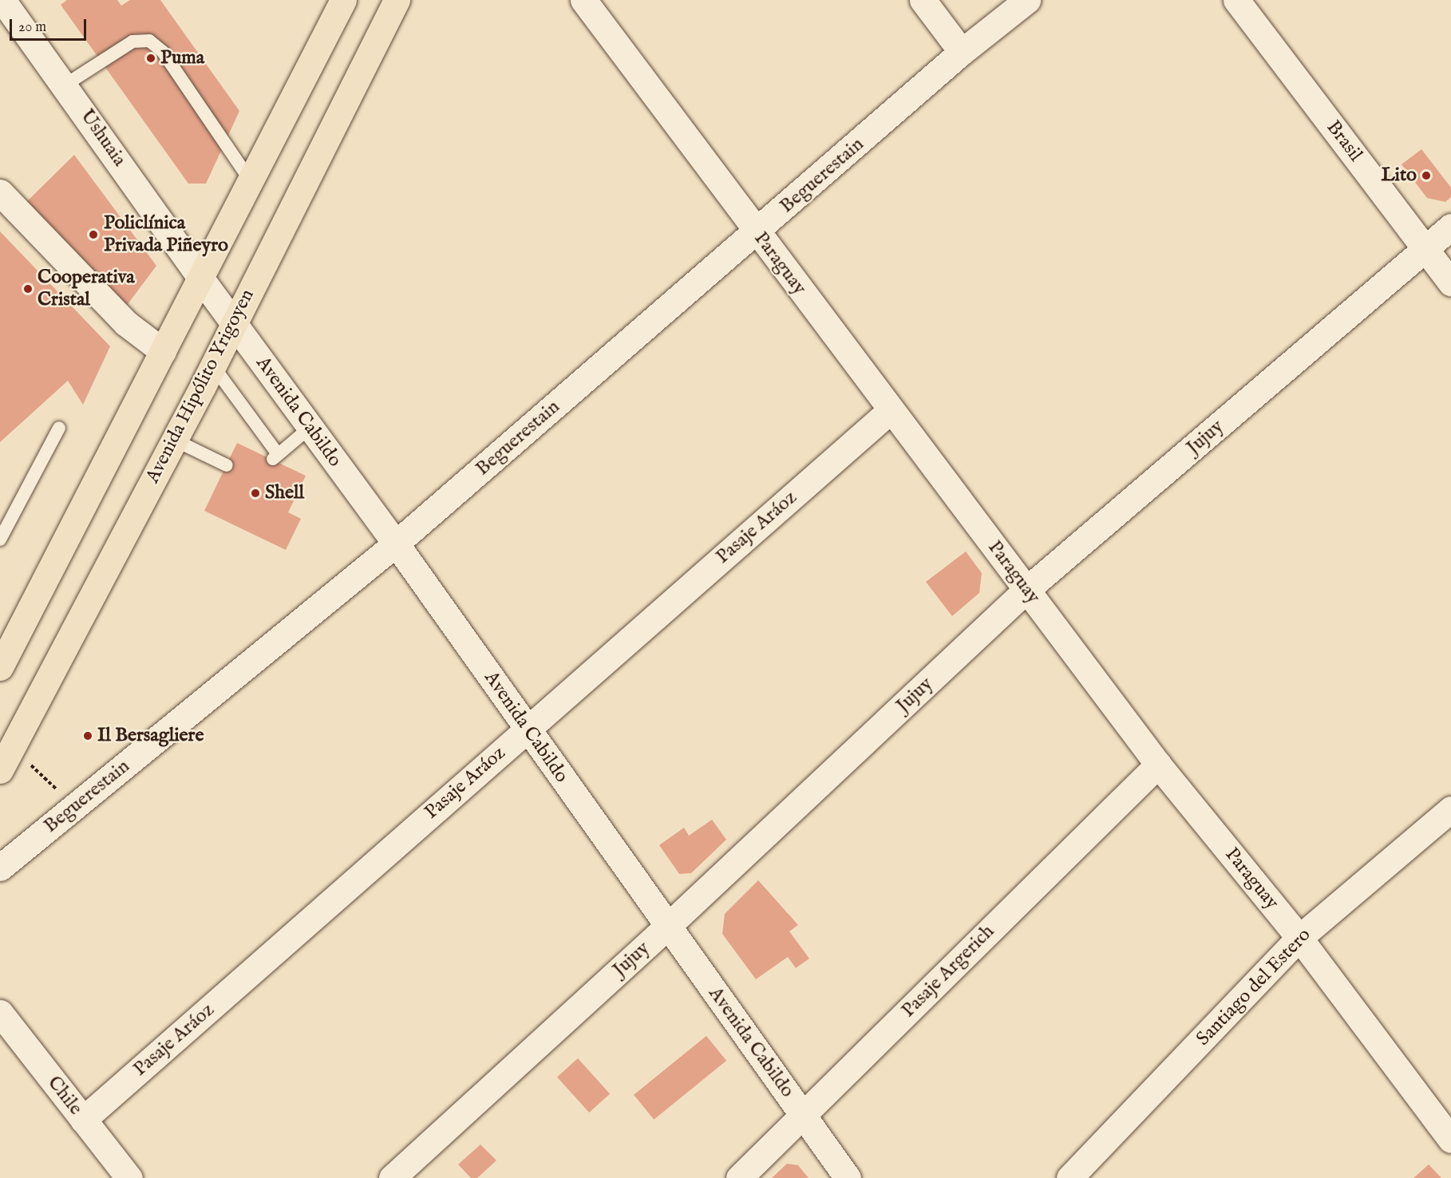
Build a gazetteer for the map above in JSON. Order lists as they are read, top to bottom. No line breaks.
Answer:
{"streets":{"main road":["Avenida Hipólito Yrigoyen"],"street":["Ushuaia","Brasil","Beguerestain","Paraguay","Avenida Cabildo","Jujuy","Pasaje Aráoz","Pasaje Argerich","Santiago del Estero","Chile"]},"crossings":[["Ushuaia","Avenida Cabildo"],["Brasil","Jujuy"],["Beguerestain","Paraguay"],["Beguerestain","Avenida Cabildo"],["Paraguay","Jujuy"],["Paraguay","Pasaje Aráoz"],["Paraguay","Pasaje Argerich"],["Paraguay","Santiago del Estero"],["Avenida Hipólito Yrigoyen","Avenida Cabildo"],["Avenida Cabildo","Jujuy"],["Avenida Cabildo","Pasaje Aráoz"],["Avenida Cabildo","Pasaje Argerich"],["Pasaje Aráoz","Chile"]],"places":["Puma","Lito","Policlínica Privada Piñeyro","Cooperativa Cristal","Shell","Il Bersagliere"],"scale_bar":"20 m"}
